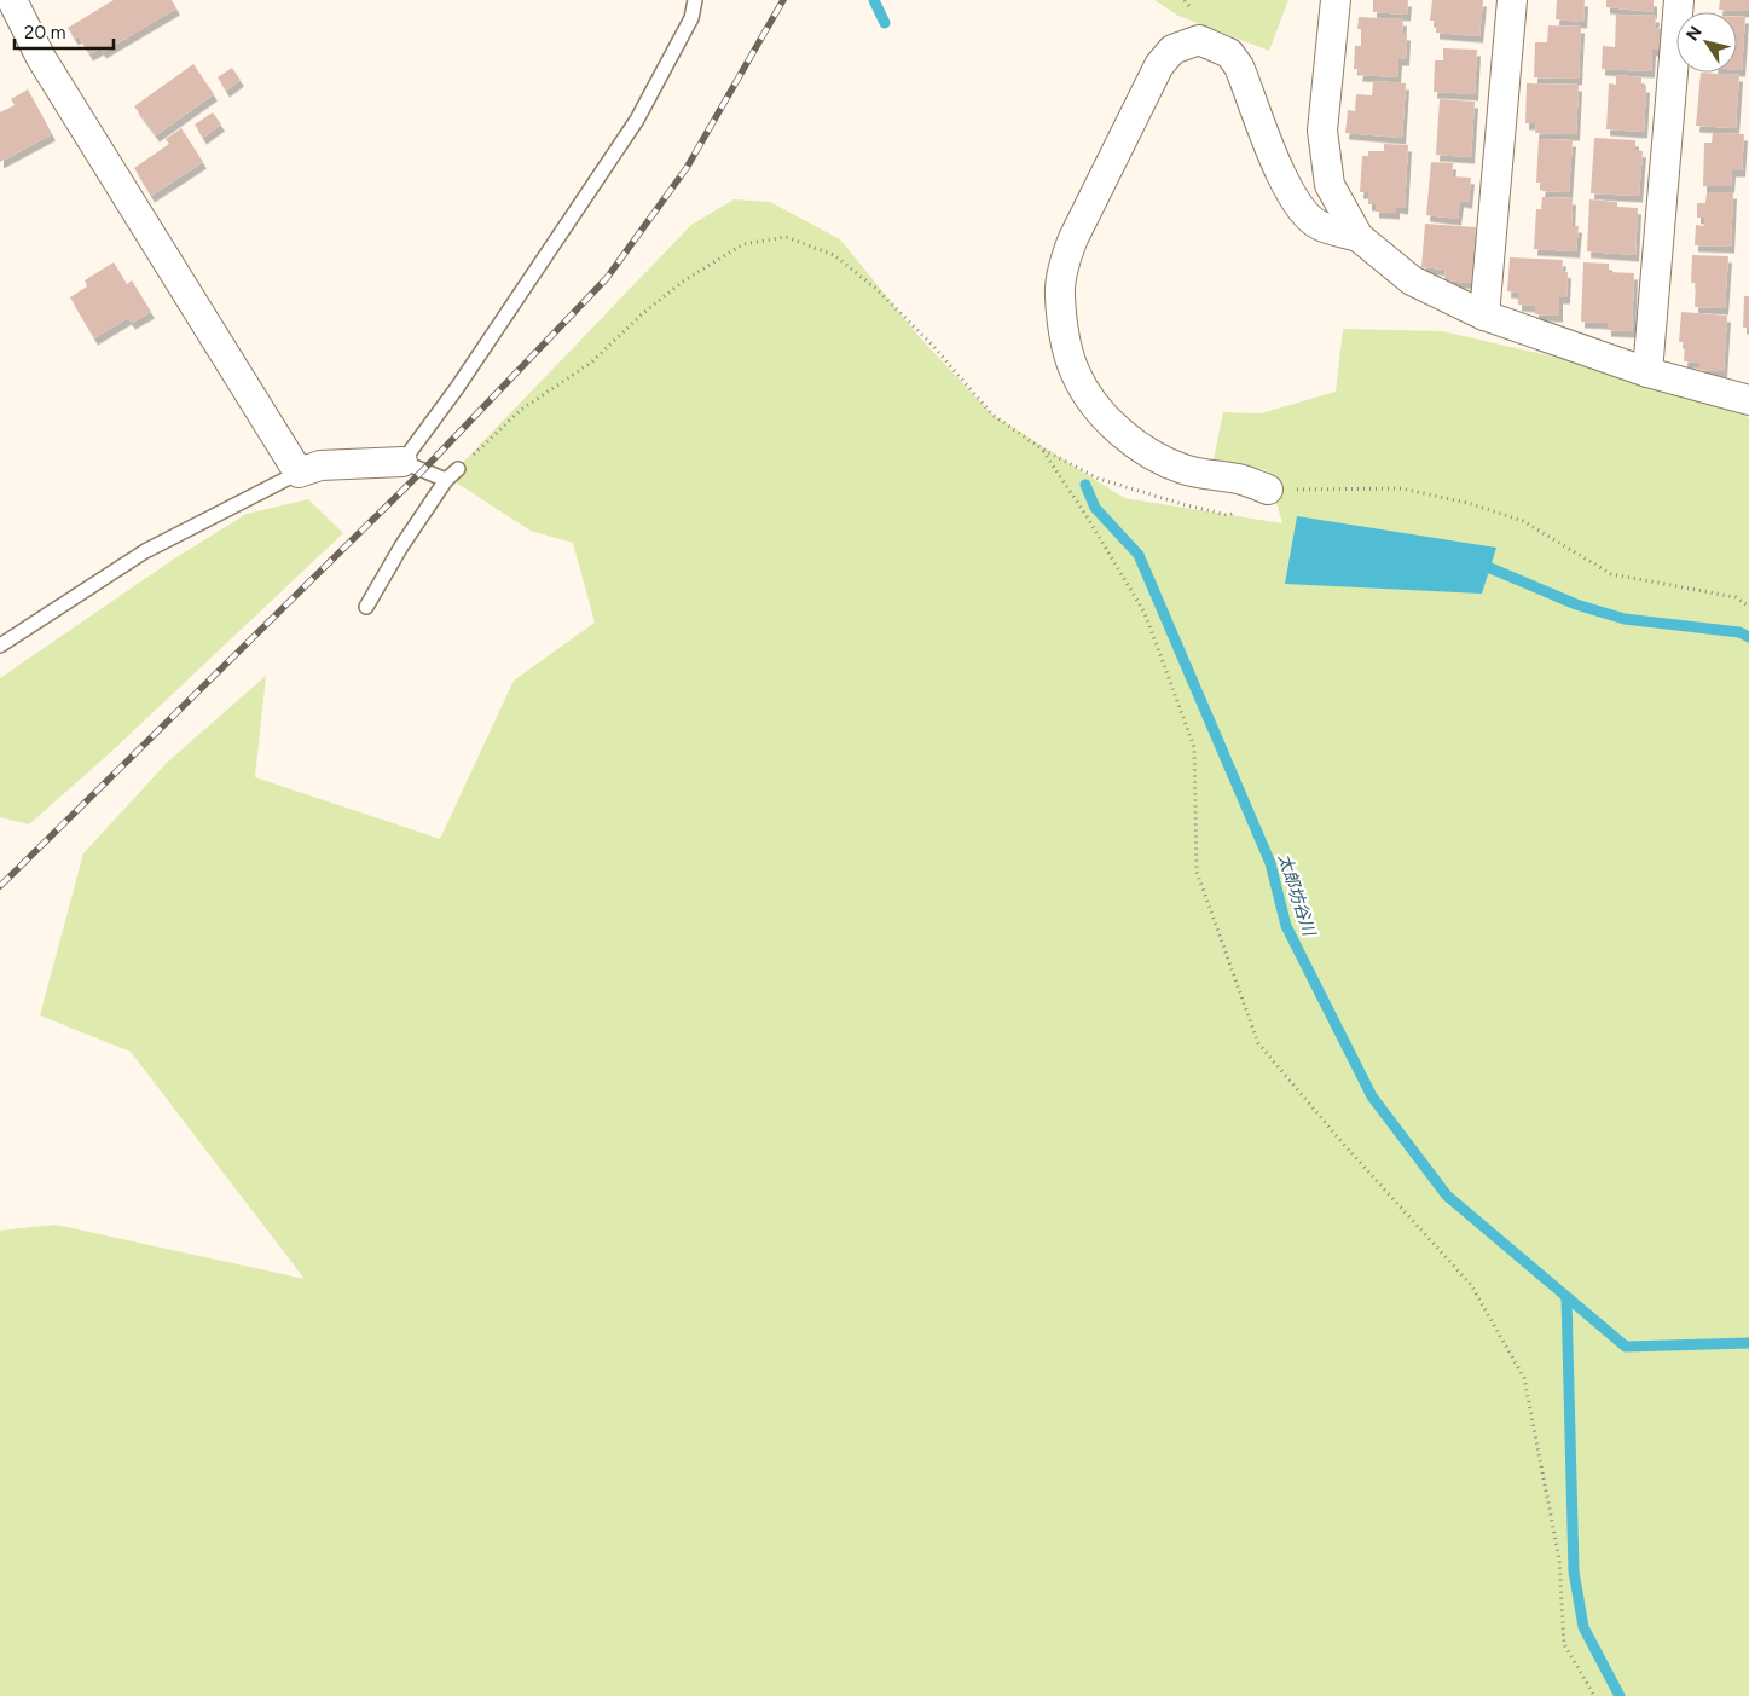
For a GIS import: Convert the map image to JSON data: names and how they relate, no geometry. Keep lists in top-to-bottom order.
{
  "water": ["太郎坊谷川"],
  "scale_bar": "20 m",
  "north": "top left"
}
